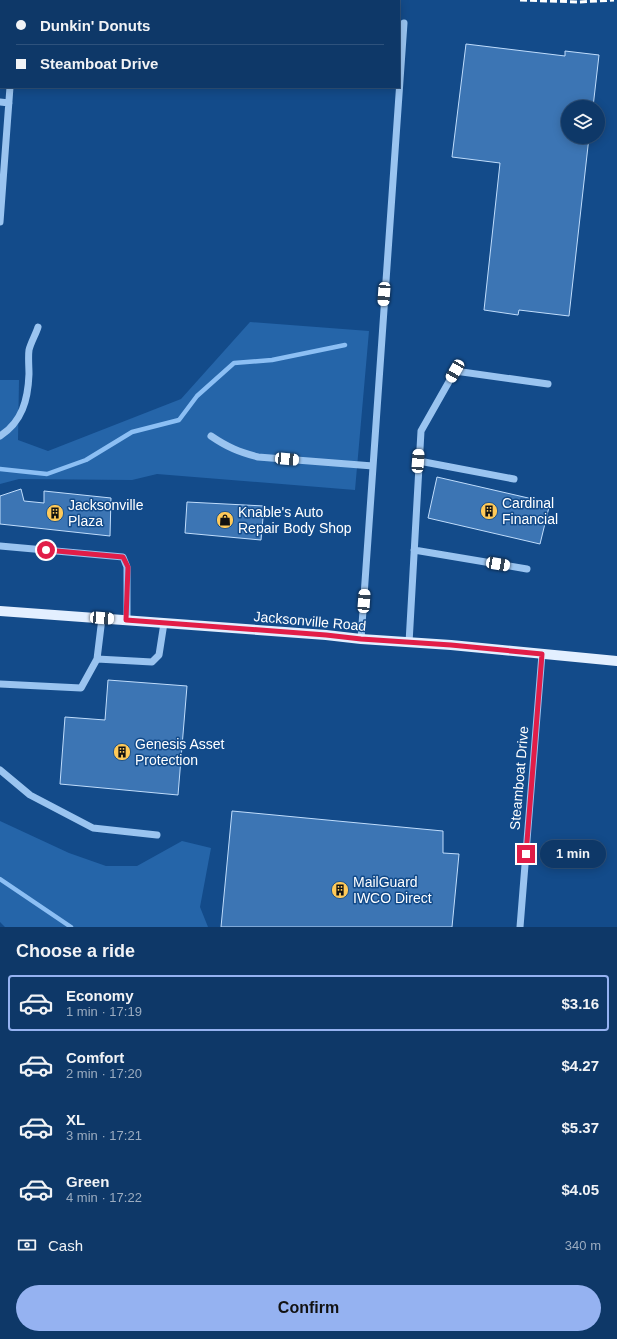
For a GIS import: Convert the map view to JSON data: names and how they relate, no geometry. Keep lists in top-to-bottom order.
{
  "streets": {
    "main road": ["Jacksonville Road"],
    "street": ["Steamboat Drive"]
  },
  "crossings": [
    ["Jacksonville Road", "Steamboat Drive"]
  ],
  "places": {
    "building": [
      "Cardinal Financial",
      "Jacksonville Plaza",
      "Genesis Asset Protection",
      "MailGuard IWCO Direct"
    ],
    "shop": ["Knable's Auto Repair Body Shop"]
  },
  "page": {
    "banner": ["Dunkin' Donuts", "Steamboat Drive"],
    "bubble": "1 min",
    "heading": "Choose a ride",
    "list": [
      {
        "name": "Economy",
        "note": "1 min · 17:19",
        "value": "$3.16"
      },
      {
        "name": "Comfort",
        "note": "2 min · 17:20",
        "value": "$4.27"
      },
      {
        "name": "XL",
        "note": "3 min · 17:21",
        "value": "$5.37"
      },
      {
        "name": "Green",
        "note": "4 min · 17:22",
        "value": "$4.05"
      }
    ],
    "pay": ["Cash", "340 m"],
    "buttons": "Confirm"
  }
}
